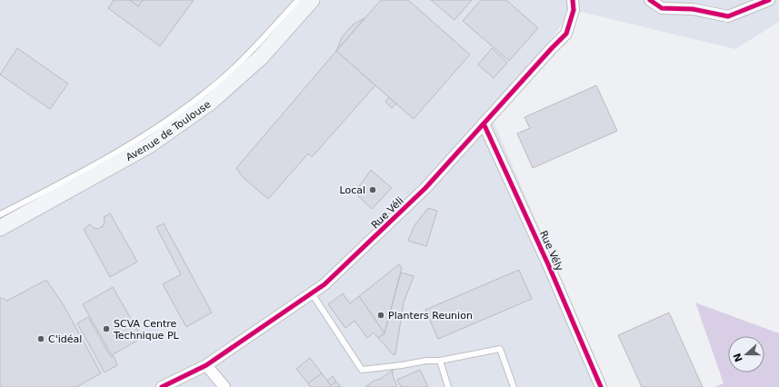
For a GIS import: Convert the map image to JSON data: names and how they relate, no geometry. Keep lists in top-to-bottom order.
{
  "streets": {
    "main road": ["Avenue de Toulouse"],
    "street": ["Rue Véli", "Rue Vély"]
  },
  "crossings": [
    ["Rue Véli", "Rue Vély"]
  ],
  "places": [
    "Local",
    "Planters Reunion",
    "SCVA Centre Technique PL",
    "C'idéal"
  ],
  "north": "left"
}
